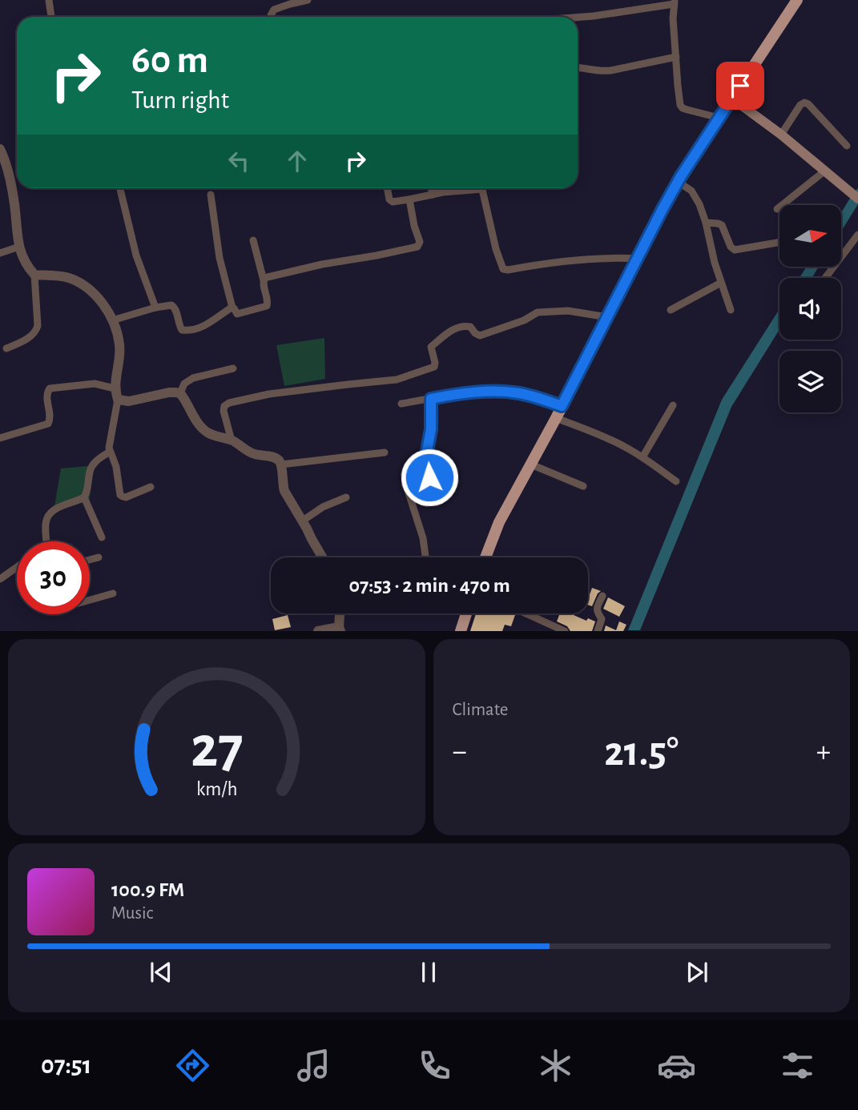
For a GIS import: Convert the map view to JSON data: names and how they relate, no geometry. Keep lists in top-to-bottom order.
{
  "north": "right",
  "page": {
    "turn": ["60 m", "Turn right"],
    "limit": "30",
    "trip": "07:53 · 2 min · 470 m",
    "tile": "Climate",
    "heat": ["−", "21.5°", "+"],
    "song": ["100.9 FM", "Music"],
    "tabs": "07:51",
    "gauge": ["27", "km/h"]
  }
}
